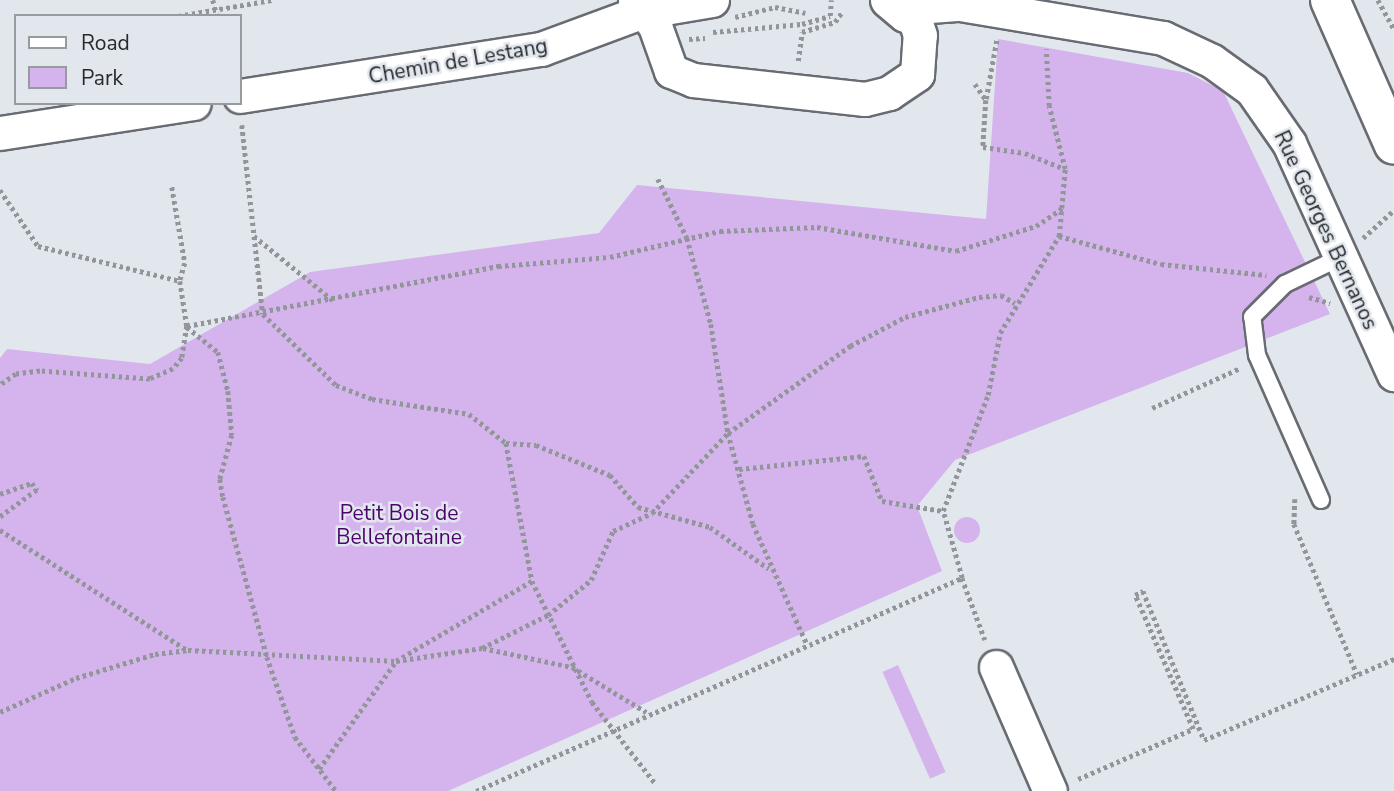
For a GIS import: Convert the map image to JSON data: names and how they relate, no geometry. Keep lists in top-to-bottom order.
{
  "streets": {
    "street": ["Chemin de Lestang", "Rue Georges Bernanos"]
  },
  "parks": ["Petit Bois de Bellefontaine"],
  "legend": ["Road", "Park"]
}
